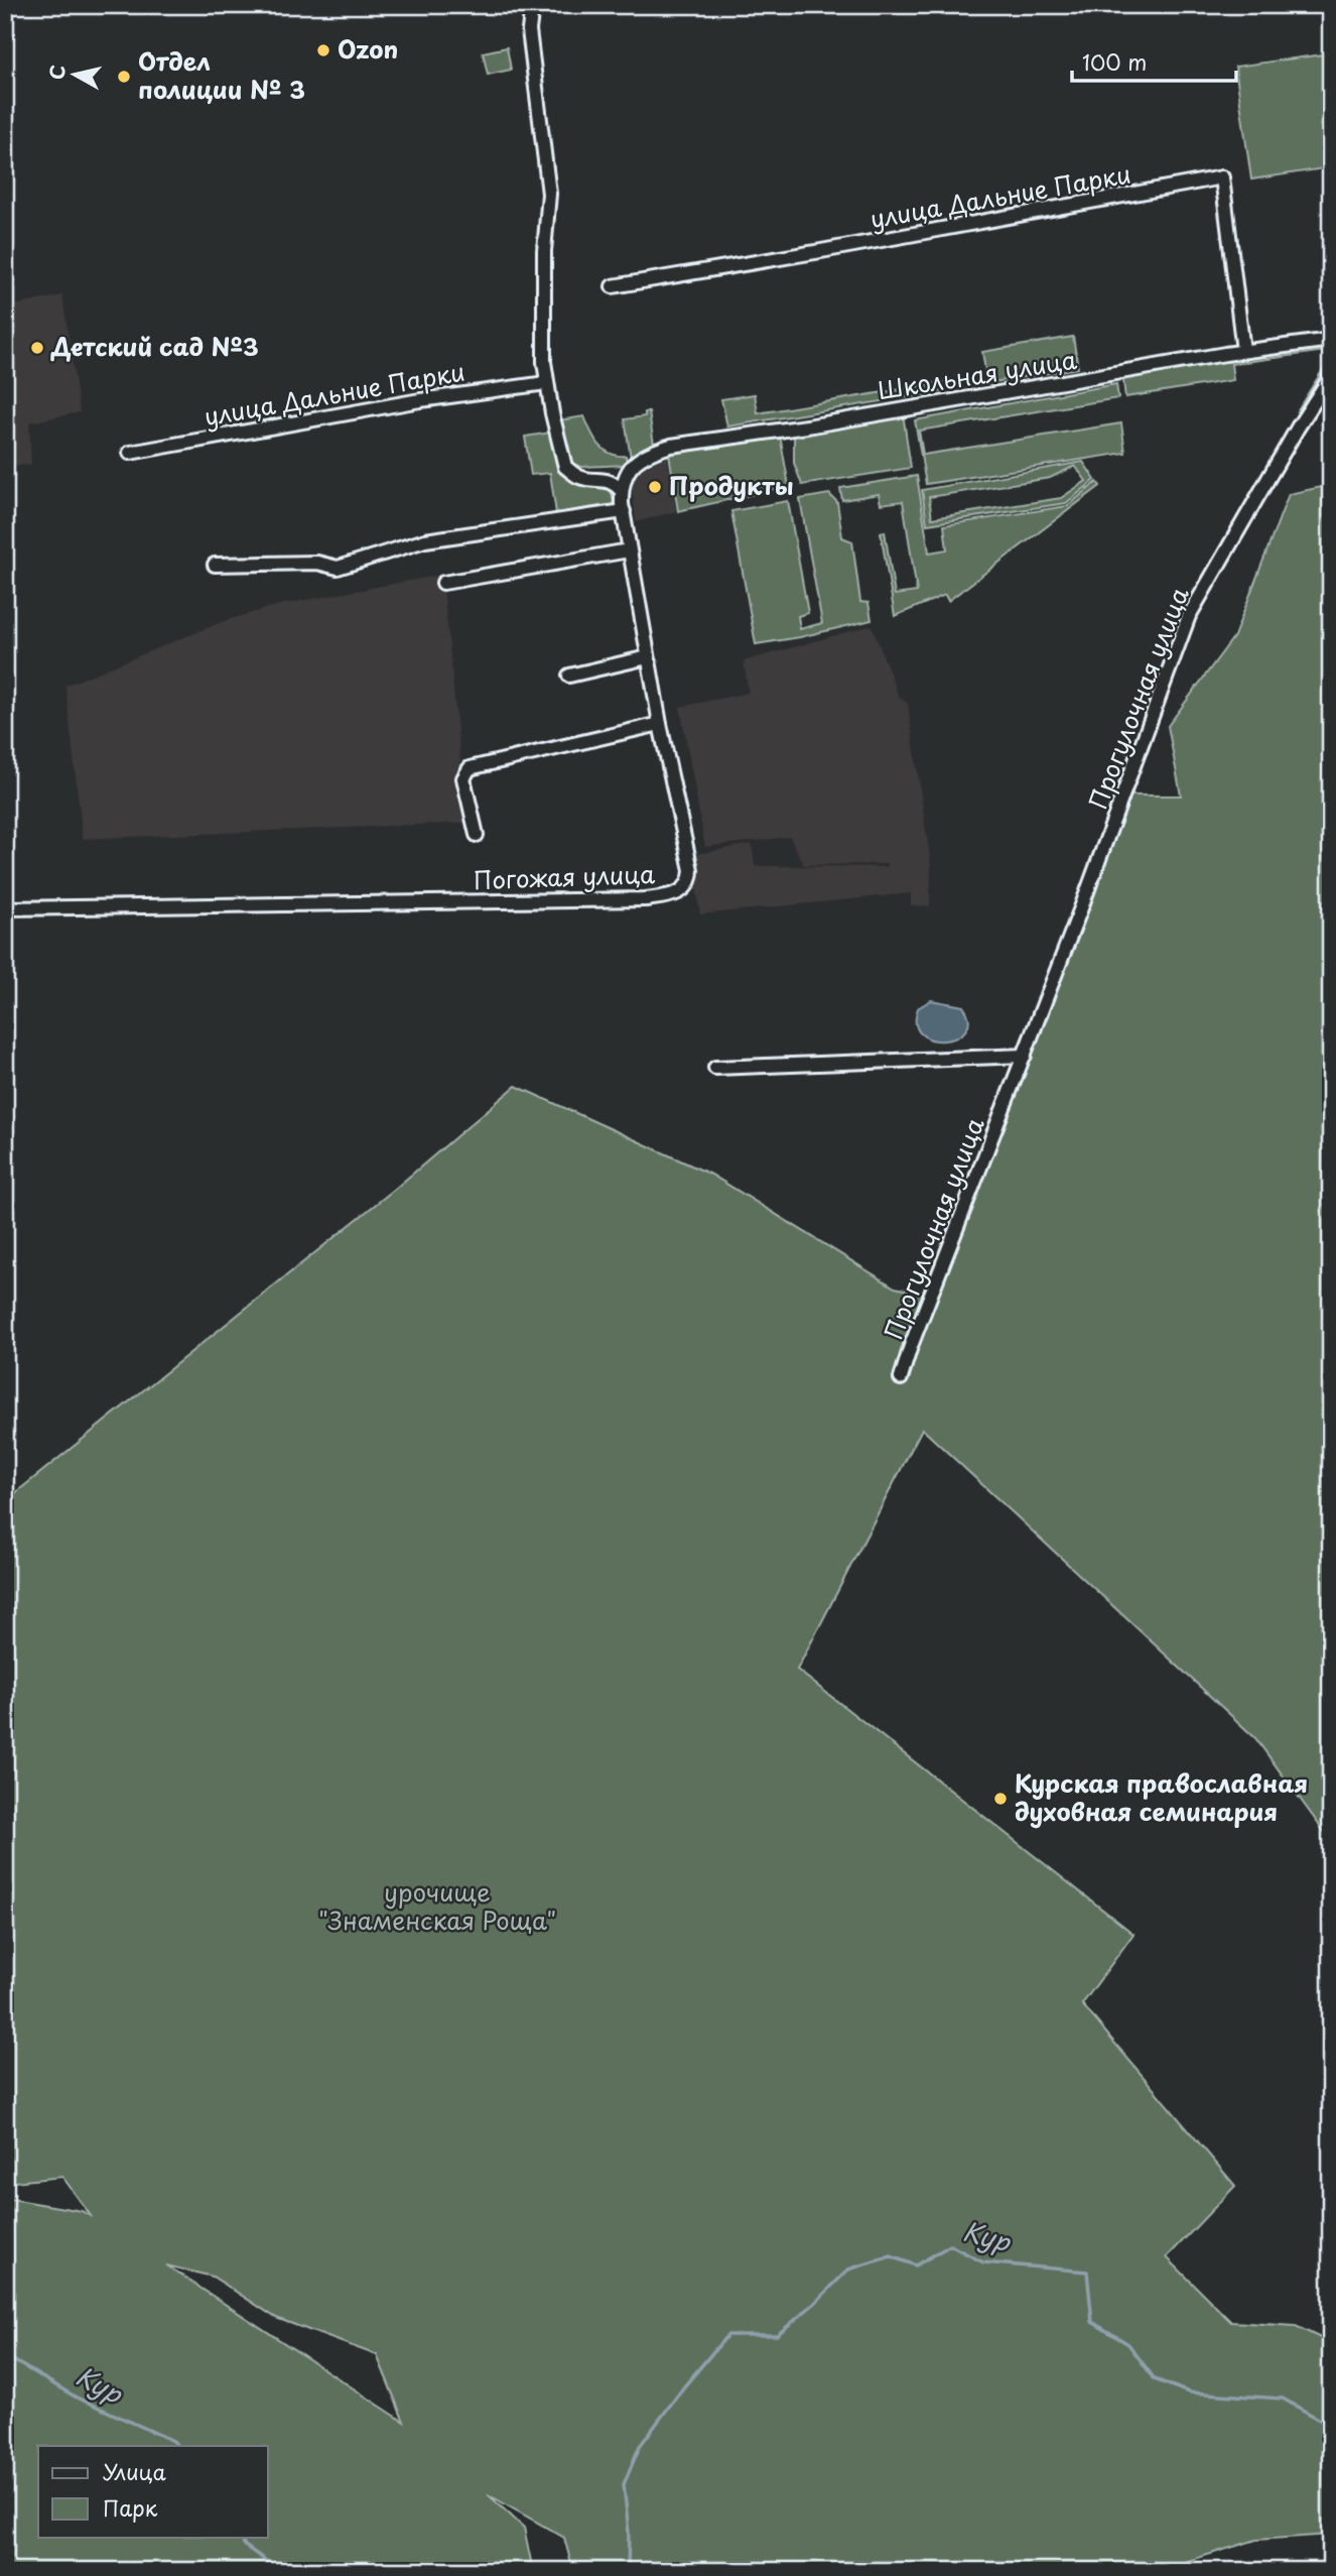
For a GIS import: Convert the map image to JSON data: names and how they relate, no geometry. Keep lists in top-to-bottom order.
{
  "streets": {
    "street": [
      "улица Дальние Парки",
      "Школьная улица",
      "Прогулочная улица",
      "Погожая улица"
    ]
  },
  "crossings": [
    ["улица Дальние Парки", "Школьная улица"],
    ["Школьная улица", "Погожая улица"]
  ],
  "water": ["Кур"],
  "parks": ["урочище \"Знаменская Роща\""],
  "places": [
    "Ozon",
    "Отдел полиции № 3",
    "Детский сад №3",
    "Продукты",
    "Курская православная духовная семинария"
  ],
  "legend": ["Улица", "Парк"],
  "scale_bar": "100 m",
  "north": "left"
}
